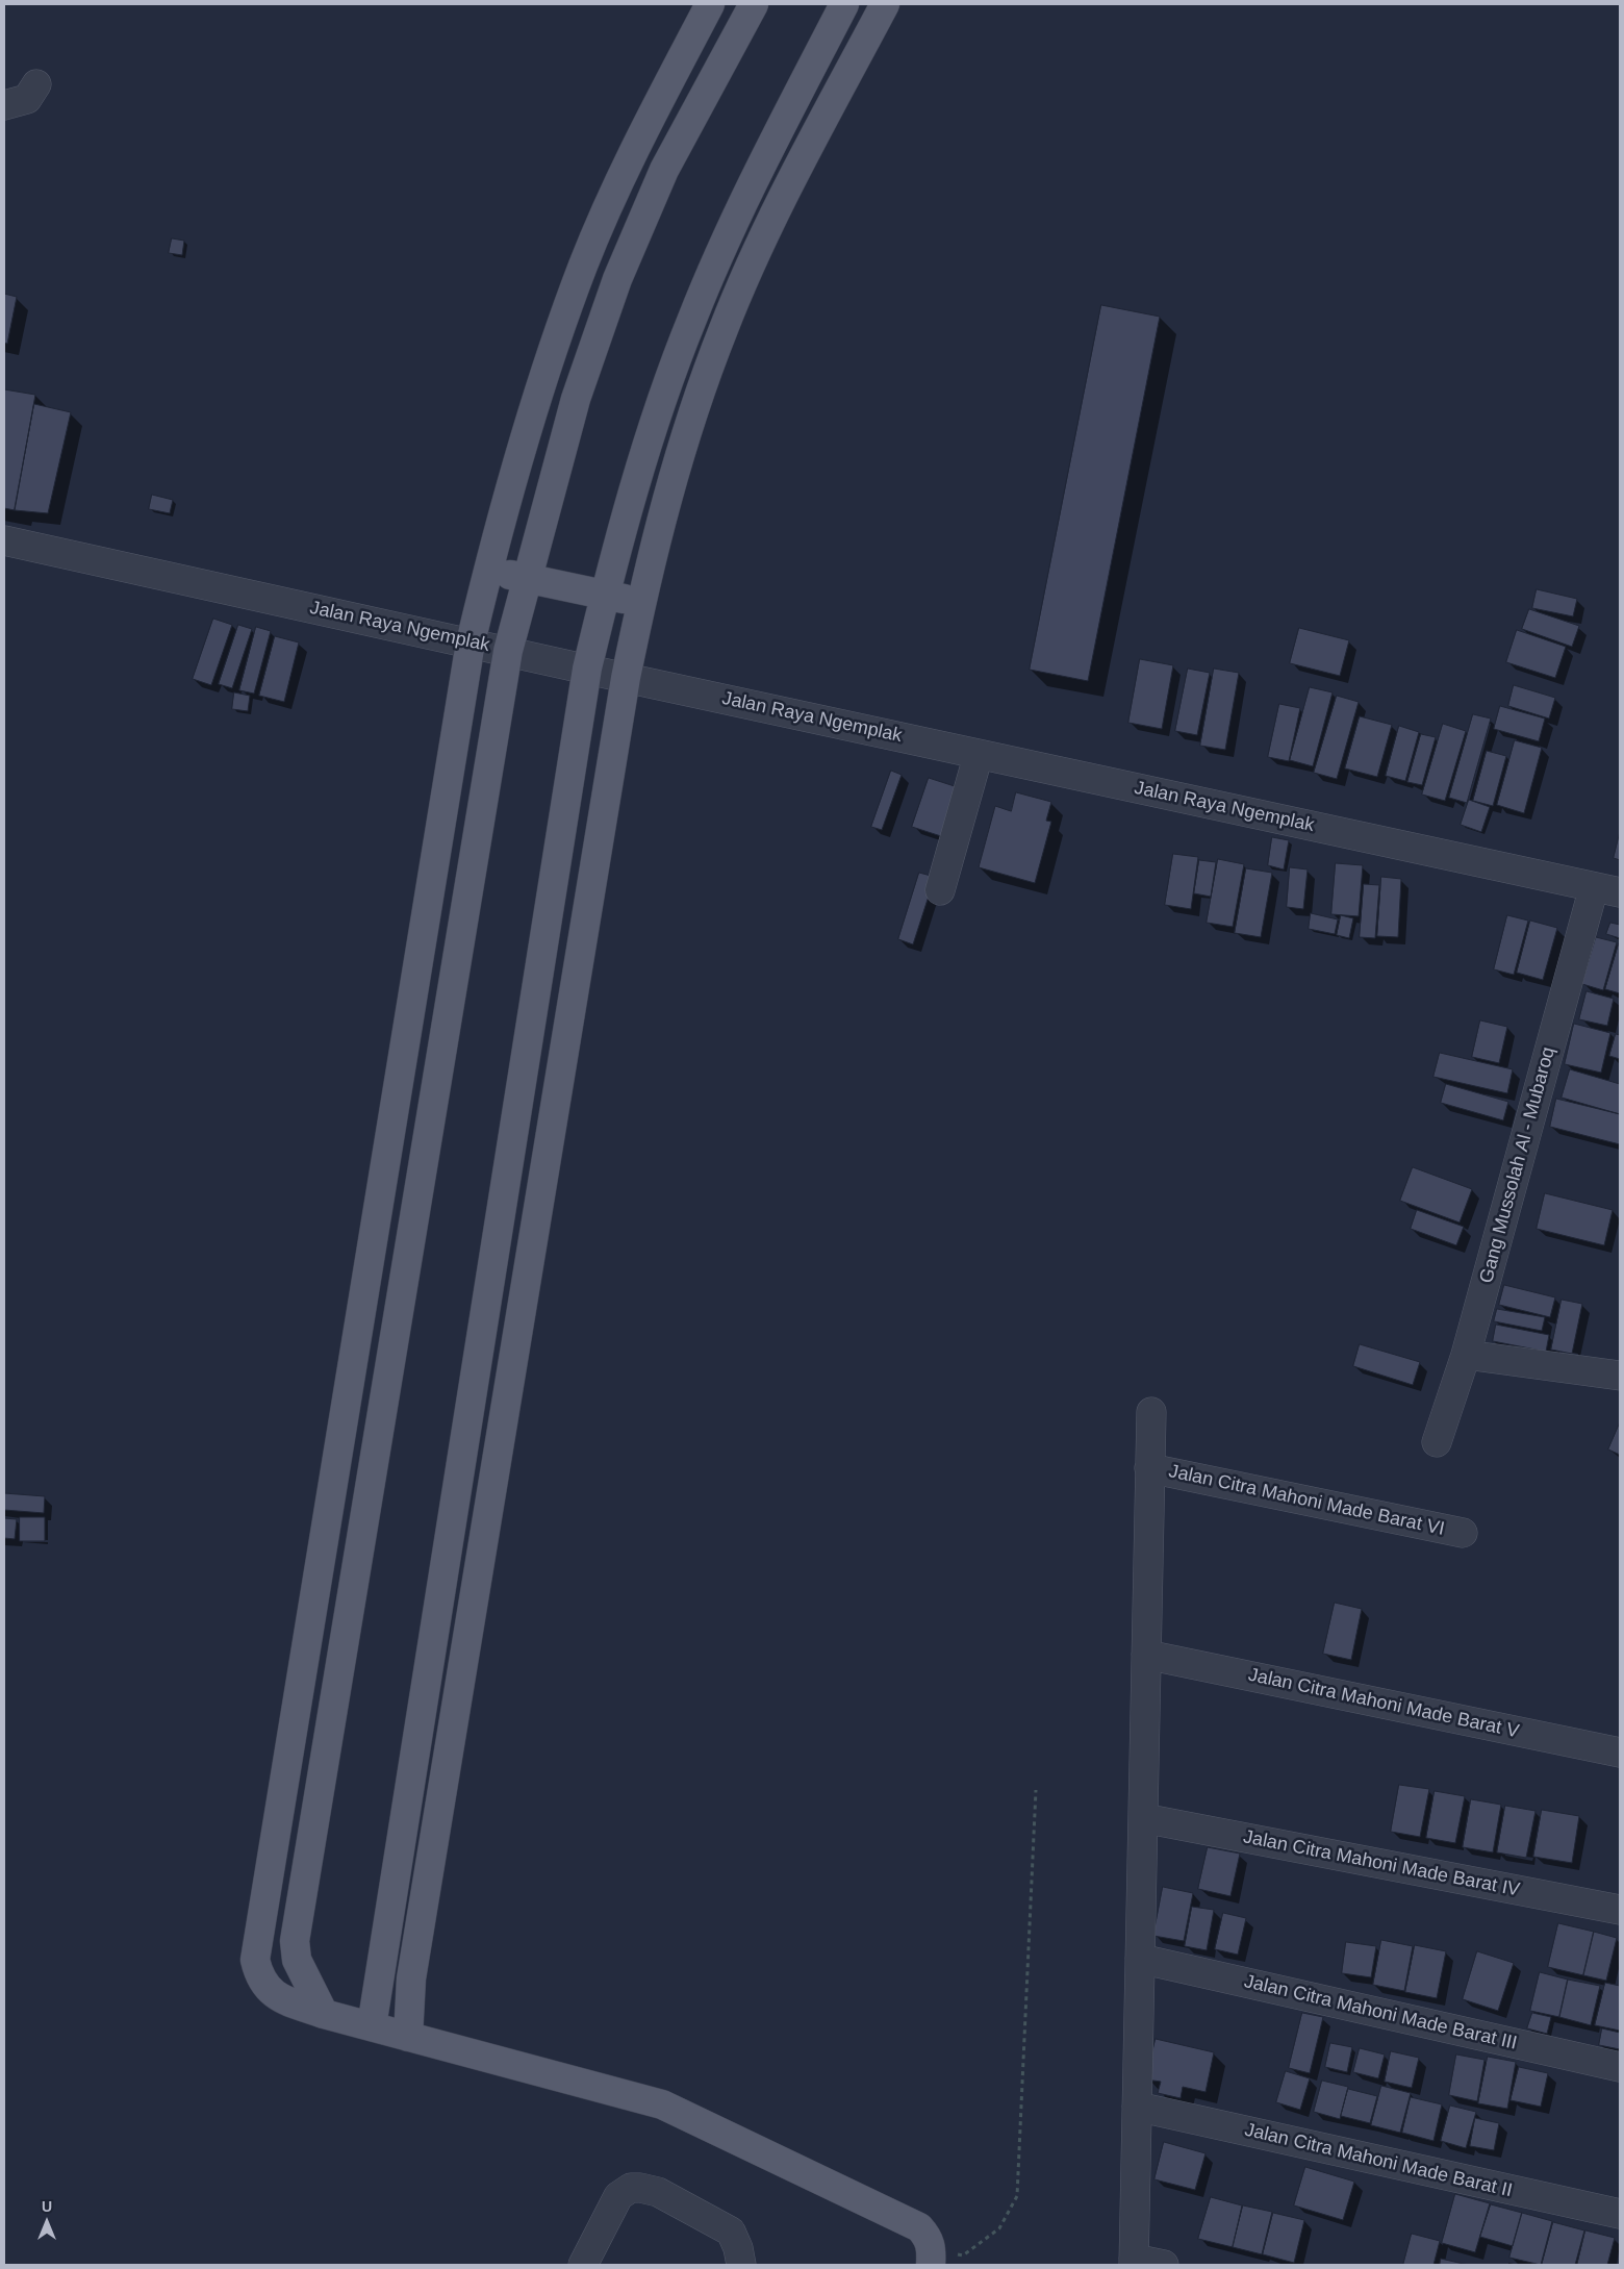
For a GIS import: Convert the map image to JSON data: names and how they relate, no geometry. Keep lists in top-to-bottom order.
{
  "streets": {
    "street": [
      "Jalan Raya Ngemplak",
      "Gang Mussolah Al - Mubaroq",
      "Jalan Citra Mahoni Made Barat VI",
      "Jalan Citra Mahoni Made Barat V",
      "Jalan Citra Mahoni Made Barat IV",
      "Jalan Citra Mahoni Made Barat III",
      "Jalan Citra Mahoni Made Barat II"
    ]
  },
  "crossings": [
    ["Jalan Raya Ngemplak", "Gang Mussolah Al - Mubaroq"]
  ],
  "north": "top"
}
